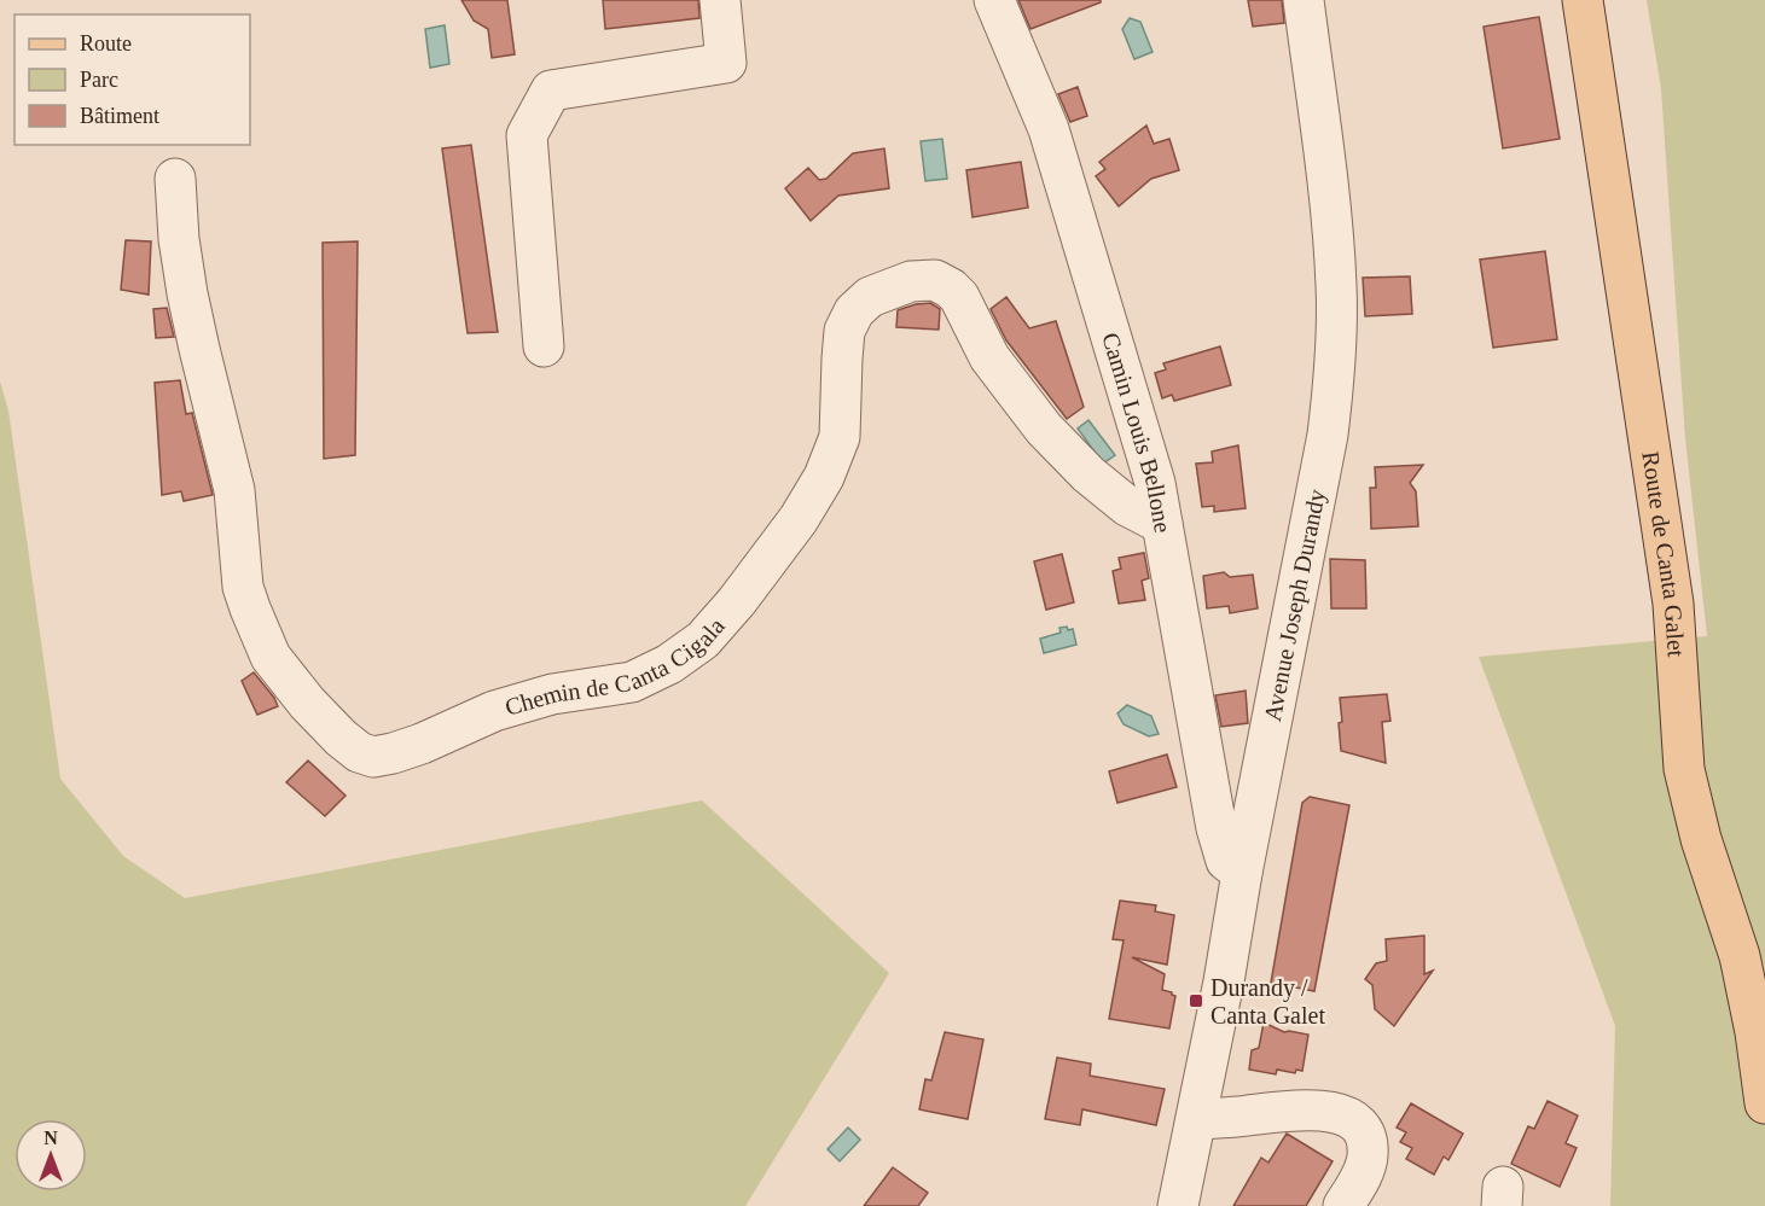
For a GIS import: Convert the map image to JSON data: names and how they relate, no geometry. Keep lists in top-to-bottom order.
{
  "streets": {
    "main road": ["Route de Canta Galet"],
    "street": ["Camin Louis Bellone", "Avenue Joseph Durandy", "Chemin de Canta Cigala"]
  },
  "crossings": [
    ["Camin Louis Bellone", "Avenue Joseph Durandy"],
    ["Camin Louis Bellone", "Chemin de Canta Cigala"]
  ],
  "places": {
    "transit": ["Durandy / Canta Galet"]
  },
  "legend": ["Route", "Parc", "Bâtiment"],
  "north": "top"
}
